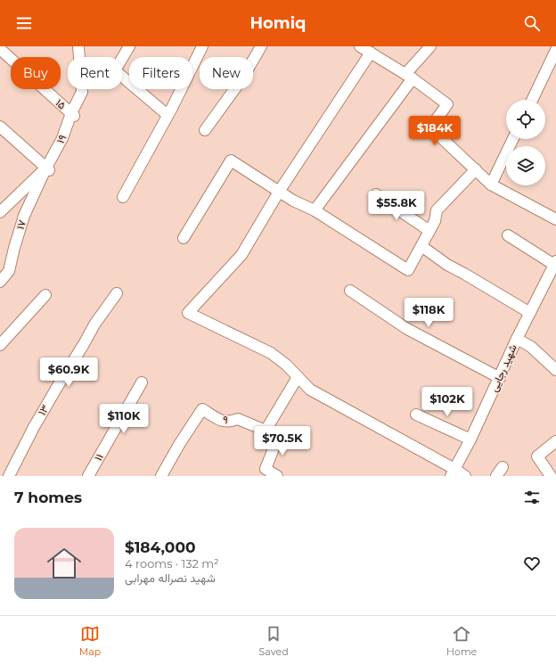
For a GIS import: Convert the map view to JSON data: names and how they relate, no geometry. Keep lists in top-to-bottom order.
{
  "streets": {
    "street": [
      "۱۵",
      "۱۹",
      "۱۷",
      "شهید رجایی",
      "۱۳",
      "۹",
      "۱۱"
    ]
  },
  "crossings": [
    ["۱۵", "۱۹"],
    ["۱۹", "۱۷"]
  ],
  "page": {
    "header": "Homiq",
    "chip": [
      "Buy",
      "Rent",
      "Filters",
      "New"
    ],
    "price": [
      "$184K",
      "$55.8K",
      "$118K",
      "$60.9K",
      "$102K",
      "$110K",
      "$70.5K"
    ],
    "heading": "7 homes",
    "list": [
      {
        "name": "$184,000",
        "note": "4 rooms · 132 m² · شهید نصراله مهرابی"
      }
    ],
    "tabs": ["Map", "Saved", "Home"]
  }
}
